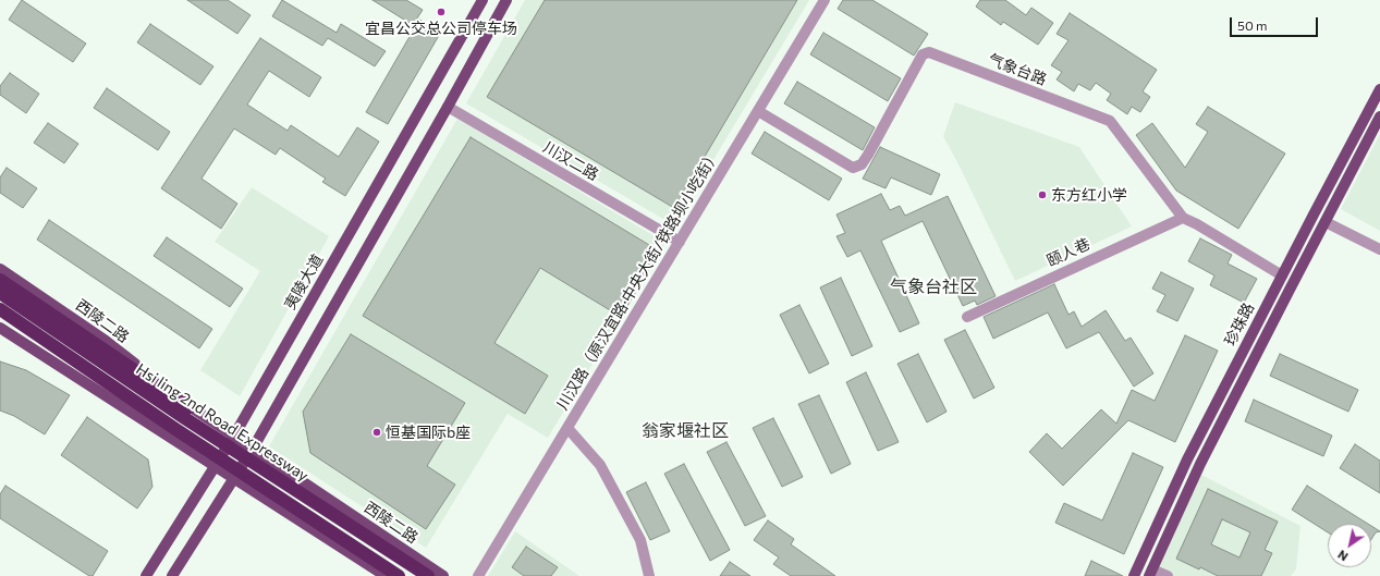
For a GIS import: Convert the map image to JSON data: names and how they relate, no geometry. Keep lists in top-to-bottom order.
{
  "streets": {
    "highway": ["Hsi ling 2nd Road Expressway"],
    "main road": ["夷陵大道", "西陵二路", "珍珠路"],
    "street": [
      "气象台路",
      "川汉二路",
      "颐人巷",
      "川汉路（原汉宜路·中央大街/铁路坝小吃街）"
    ]
  },
  "crossings": [
    ["气象台路", "颐人巷"],
    ["气象台路", "川汉路（原汉宜路·中央大街/铁路坝小吃街）"],
    ["气象台路", "珍珠路"],
    ["川汉二路", "川汉路（原汉宜路·中央大街/铁路坝小吃街）"],
    ["夷陵大道", "西陵二路"]
  ],
  "districts": ["气象台社区", "翁家堰社区"],
  "places": ["宜昌公交总公司停车场", "东方红小学", "恒基国际b座"],
  "scale_bar": "50 m",
  "north": "bottom left"
}
